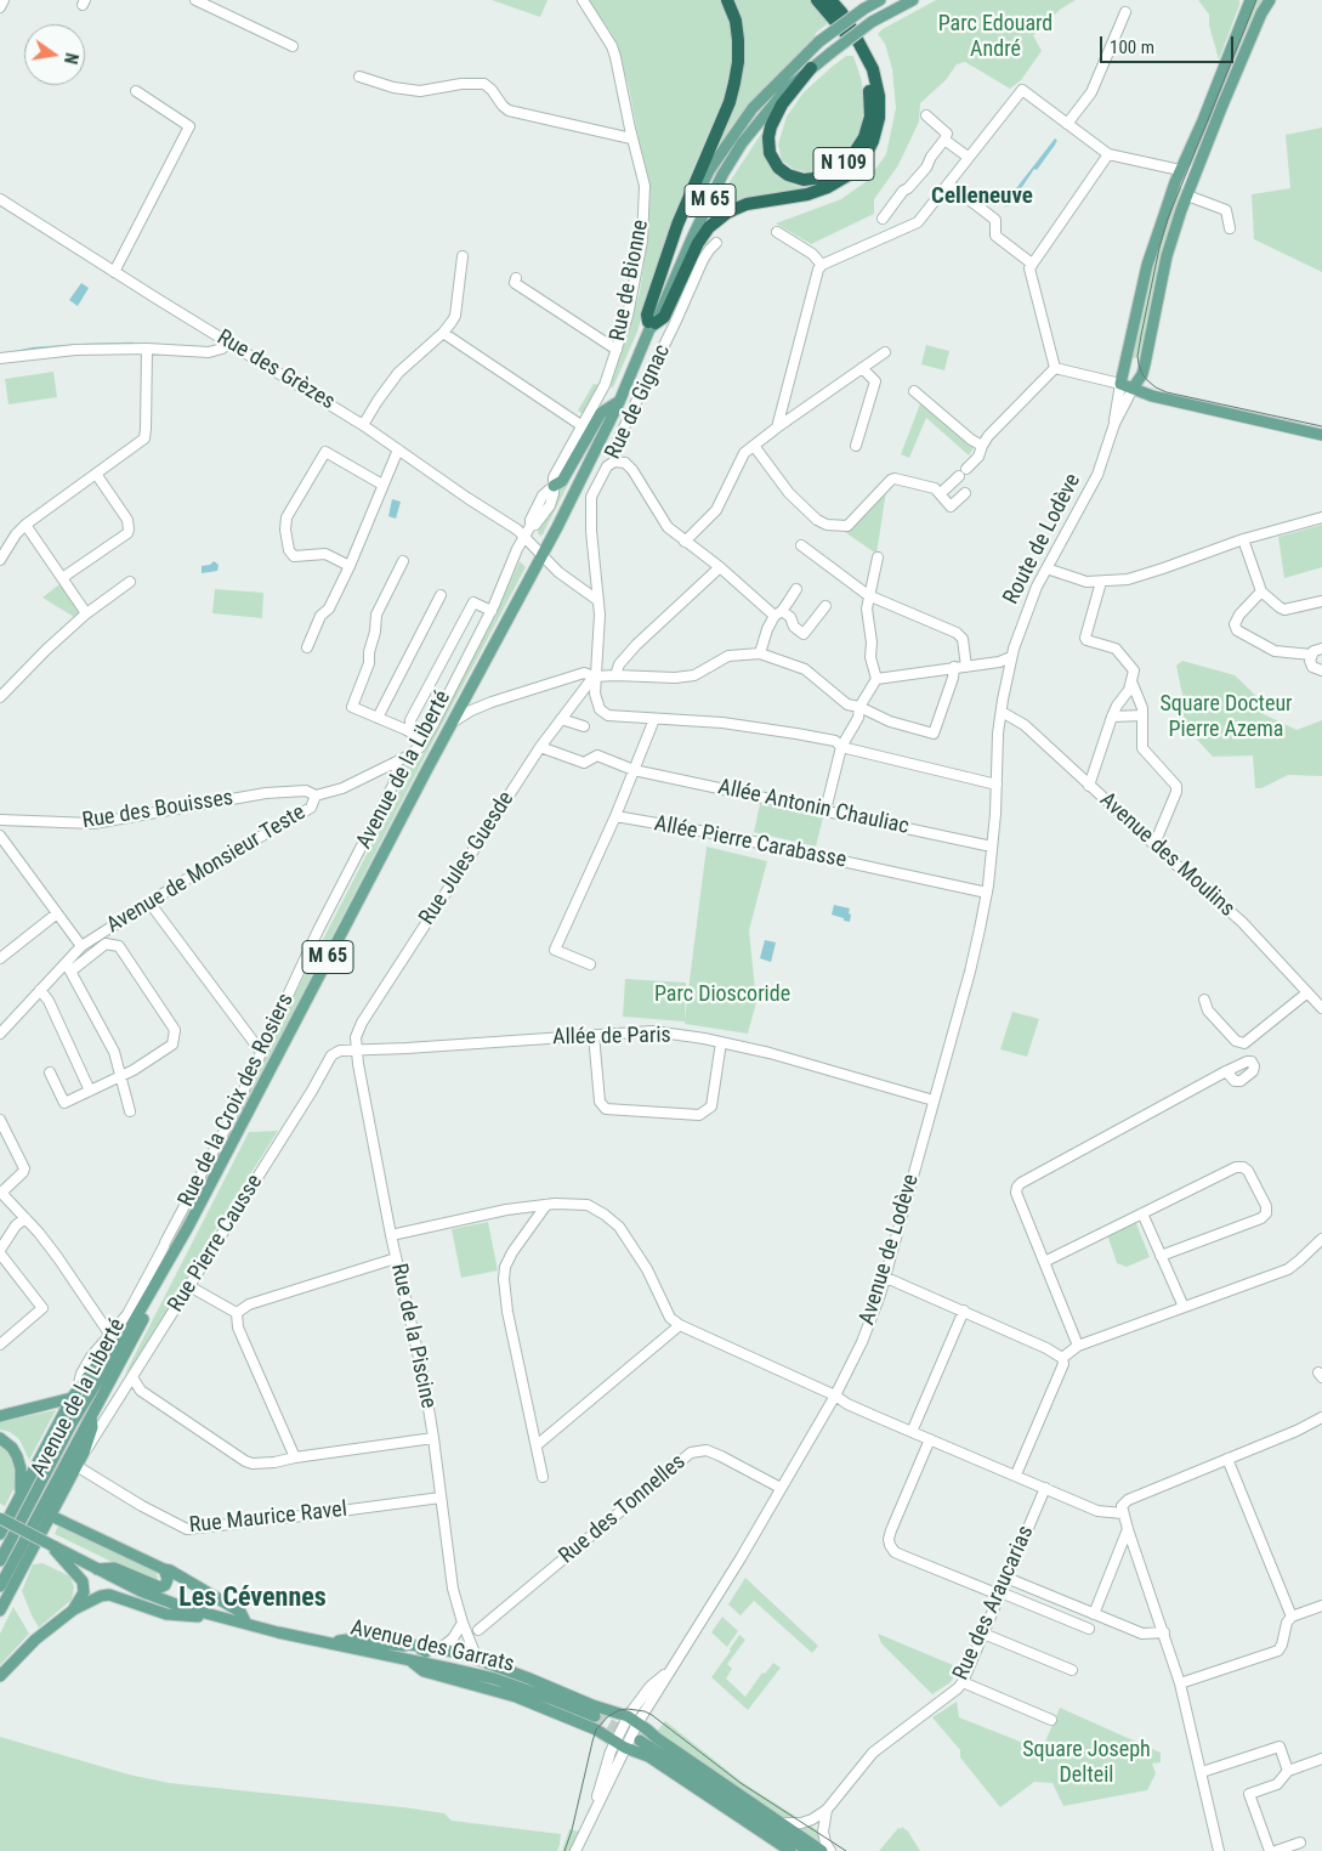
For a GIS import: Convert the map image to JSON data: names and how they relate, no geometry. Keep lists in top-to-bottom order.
{
  "streets": {
    "highway": ["N 109"],
    "main road": [
      "M 65",
      "Route de Lodève",
      "Avenue de la Liberté",
      "Avenue des Garrats"
    ],
    "street": [
      "Rue de Bionne",
      "Rue des Grèzes",
      "Rue de Gignac",
      "Allée Antonin Chauliac",
      "Rue des Bouisses",
      "Allée Pierre Carabasse",
      "Avenue des Moulins",
      "Rue Jules Guesde",
      "Avenue de Monsieur Teste",
      "Allée de Paris",
      "Rue de la Croix des Rosiers",
      "Rue Pierre Causse",
      "Avenue de Lodève",
      "Rue de la Piscine",
      "Rue des Tonnelles",
      "Rue Maurice Ravel",
      "Rue des Araucarias"
    ]
  },
  "crossings": [
    ["N 109", "Avenue de la Liberté"],
    ["M 65", "Rue de Bionne"],
    ["M 65", "Avenue de la Liberté"],
    ["Rue de Bionne", "Rue des Grèzes"],
    ["Rue de Bionne", "Avenue de Monsieur Teste"],
    ["Rue des Grèzes", "Rue de Gignac"],
    ["Rue des Grèzes", "Avenue de la Liberté"],
    ["Rue des Grèzes", "Avenue de Monsieur Teste"],
    ["Rue de Gignac", "Rue Jules Guesde"],
    ["Route de Lodève", "Allée Antonin Chauliac"],
    ["Route de Lodève", "Allée Pierre Carabasse"],
    ["Route de Lodève", "Avenue des Moulins"],
    ["Route de Lodève", "Avenue de Lodève"],
    ["Avenue de la Liberté", "Rue de la Croix des Rosiers"],
    ["Allée Antonin Chauliac", "Rue Jules Guesde"],
    ["Rue des Bouisses", "Avenue de Monsieur Teste"],
    ["Allée Pierre Carabasse", "Avenue de Lodève"],
    ["Rue Jules Guesde", "Allée de Paris"],
    ["Rue Jules Guesde", "Rue Pierre Causse"],
    ["Rue Jules Guesde", "Rue de la Piscine"],
    ["Avenue de Monsieur Teste", "Rue de la Croix des Rosiers"],
    ["Allée de Paris", "Rue Pierre Causse"],
    ["Allée de Paris", "Avenue de Lodève"],
    ["Allée de Paris", "Rue de la Piscine"],
    ["Rue Pierre Causse", "Rue de la Piscine"],
    ["Avenue de Lodève", "Rue des Tonnelles"],
    ["Rue de la Piscine", "Rue Maurice Ravel"]
  ],
  "districts": ["Celleneuve", "Les Cévennes"],
  "parks": [
    "Parc Edouard André",
    "Square Docteur Pierre Azema",
    "Parc Dioscoride",
    "Square Joseph Delteil"
  ],
  "scale_bar": "100 m",
  "north": "right"
}
